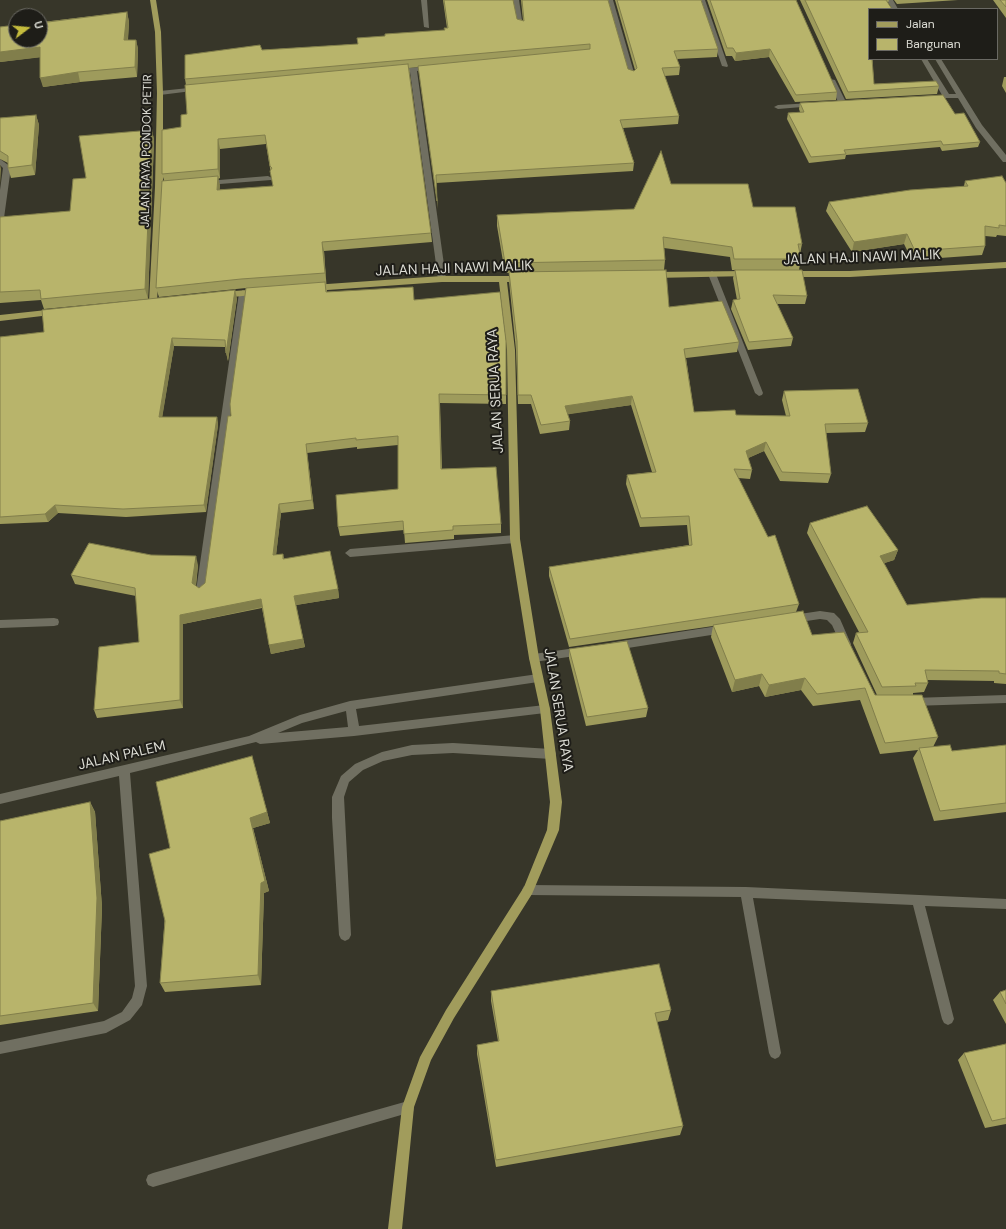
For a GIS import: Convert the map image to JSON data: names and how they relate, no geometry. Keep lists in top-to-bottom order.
{
  "streets": {
    "main road": ["JALAN RAYA PONDOK PETIR", "JALAN HAJI NAWI MALIK", "JALAN SERUA RAYA"],
    "street": ["JALAN PALEM"]
  },
  "crossings": [
    ["JALAN HAJI NAWI MALIK", "JALAN SERUA RAYA"]
  ],
  "legend": ["Jalan", "Bangunan"],
  "north": "right"
}
